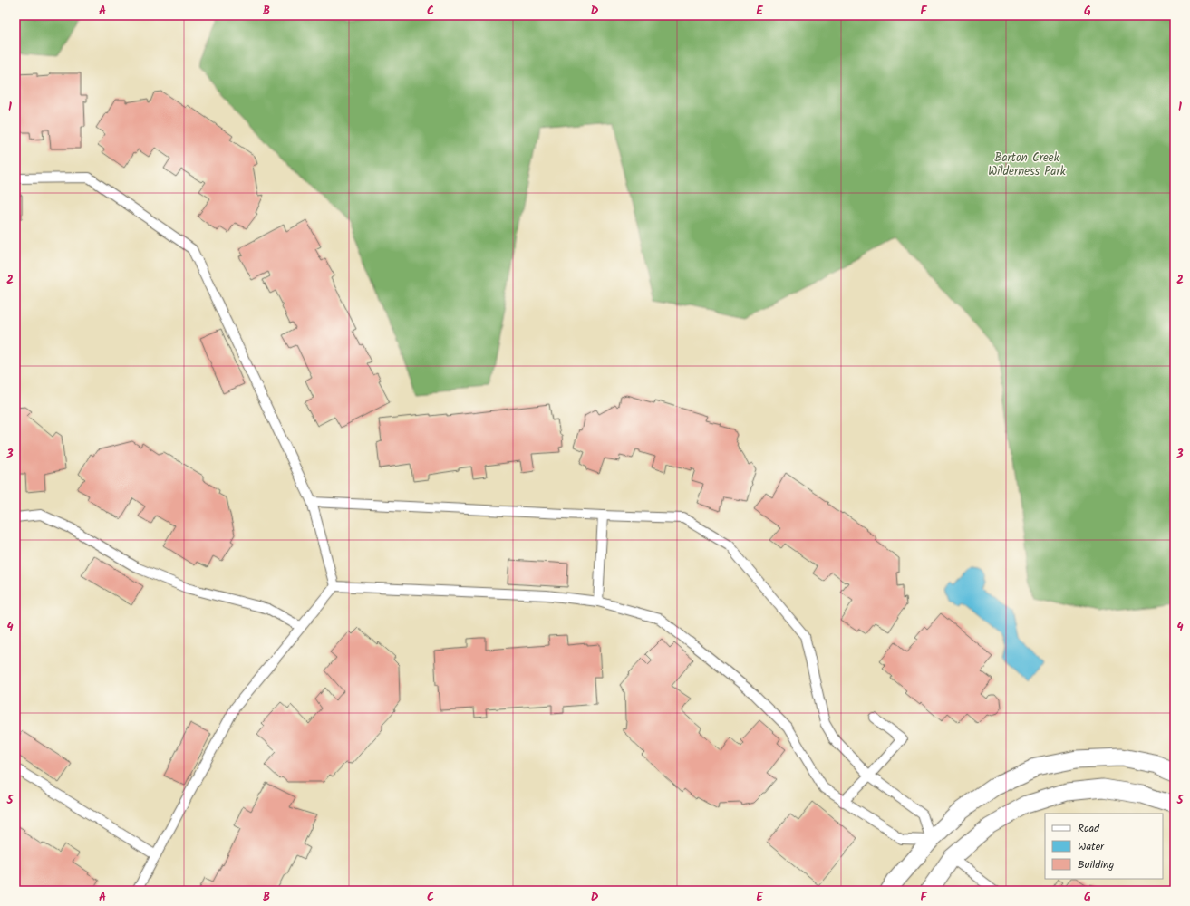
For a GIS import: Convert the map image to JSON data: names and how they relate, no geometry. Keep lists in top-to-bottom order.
{
  "parks": ["Barton Creek Wilderness Park"],
  "legend": ["Road", "Water", "Building"],
  "grid": {
    "columns": [
      "A",
      "B",
      "C",
      "D",
      "E",
      "F",
      "G"
    ],
    "rows": [
      "1",
      "2",
      "3",
      "4",
      "5"
    ]
  }
}
